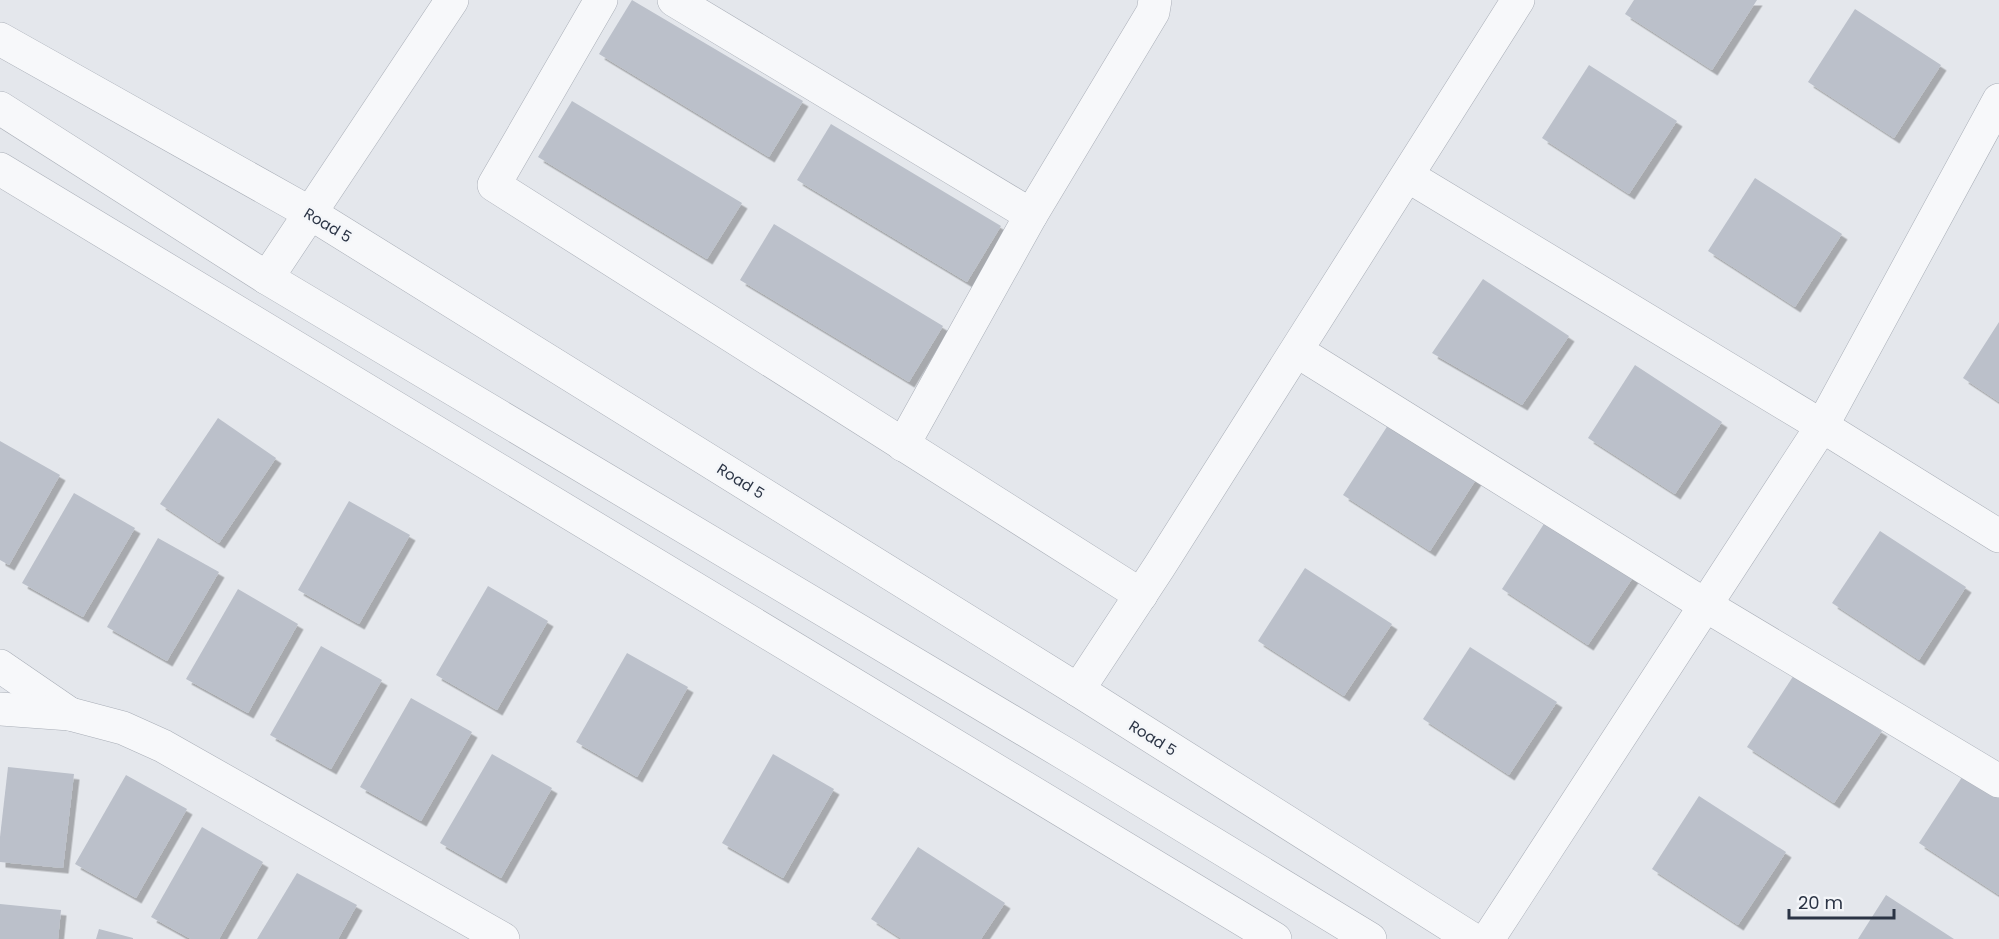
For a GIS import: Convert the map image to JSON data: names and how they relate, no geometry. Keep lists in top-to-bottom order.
{
  "streets": {
    "street": ["Road 5"]
  },
  "scale_bar": "20 m"
}
